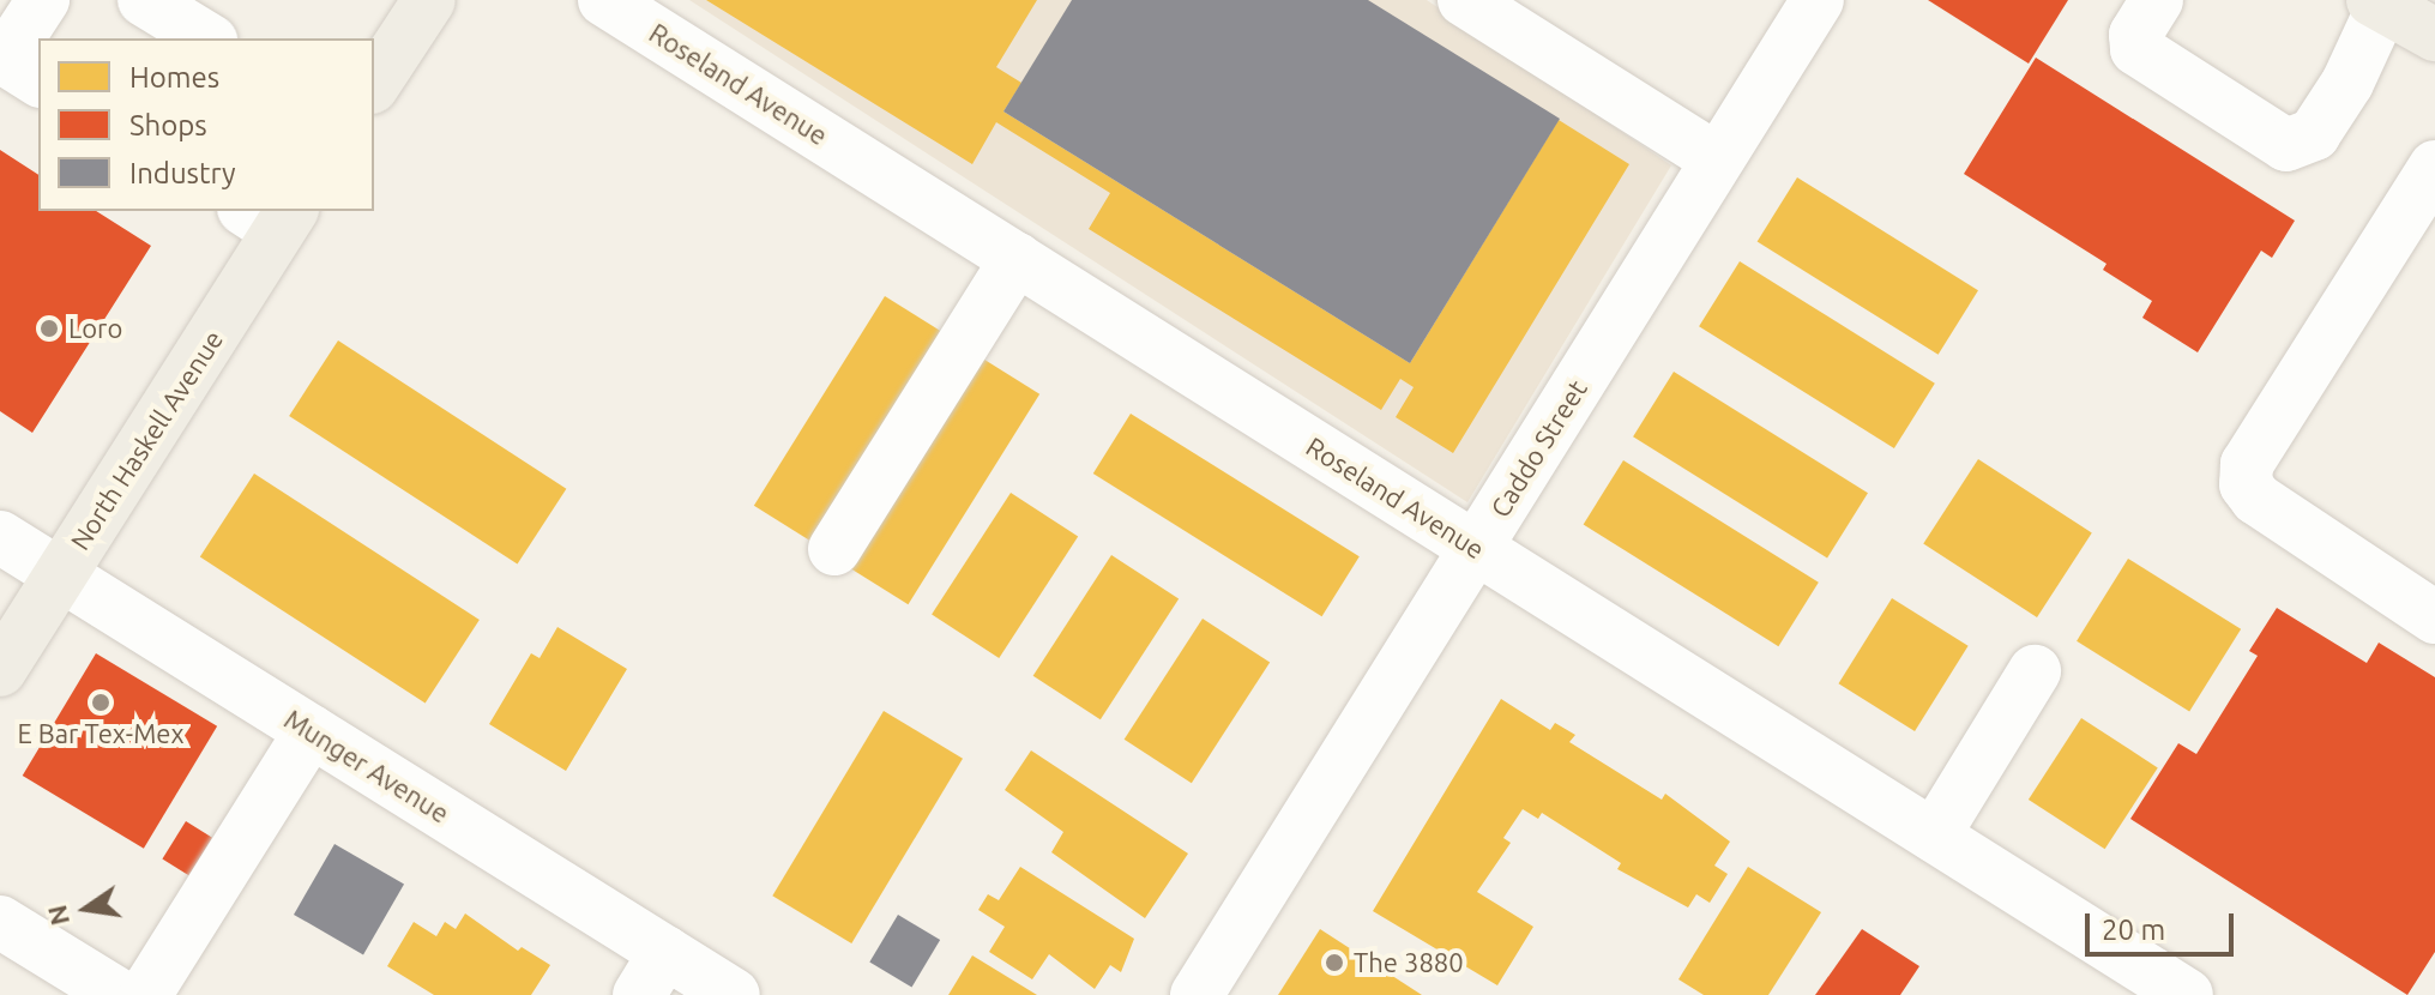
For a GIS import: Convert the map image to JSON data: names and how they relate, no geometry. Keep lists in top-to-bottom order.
{
  "streets": {
    "main road": ["North Haskell Avenue"],
    "street": ["Roseland Avenue", "Caddo Street", "Munger Avenue"]
  },
  "crossings": [
    ["Roseland Avenue", "Caddo Street"],
    ["North Haskell Avenue", "Munger Avenue"]
  ],
  "places": ["Loro", "E Bar Tex-Mex", "The 3880"],
  "legend": ["Homes", "Shops", "Industry"],
  "scale_bar": "20 m",
  "north": "left"
}
